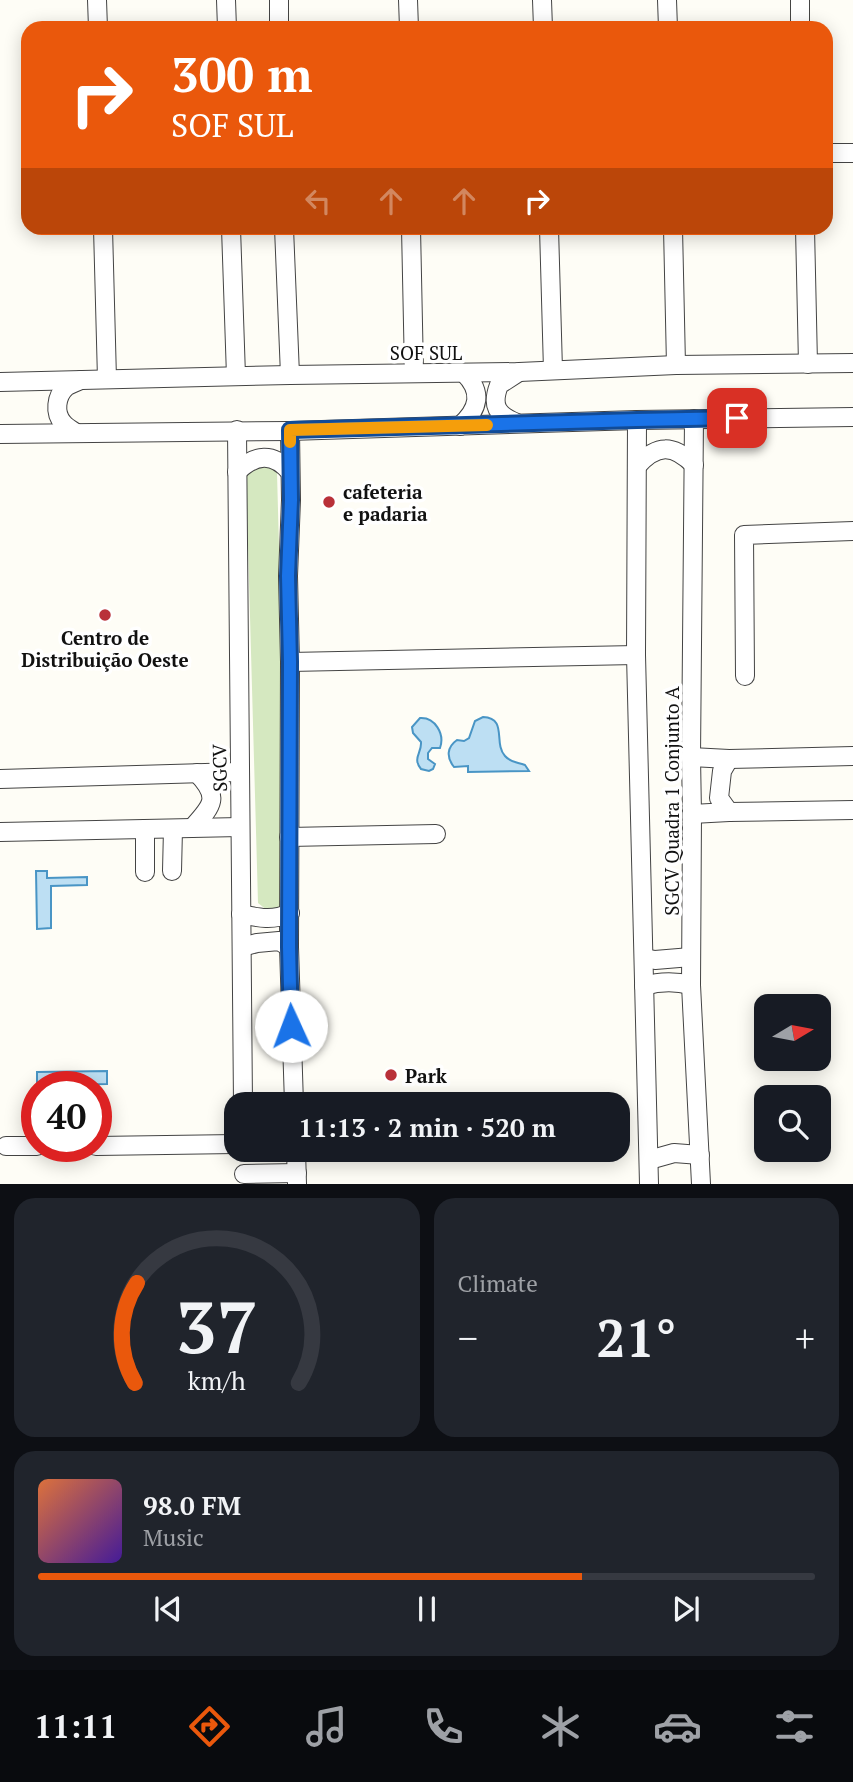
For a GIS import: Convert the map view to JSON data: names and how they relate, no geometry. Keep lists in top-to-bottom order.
{
  "streets": {
    "street": ["SOF SUL", "SGCV", "SGCV Quadra 1 Conjunto A"]
  },
  "places": ["cafeteria e padaria", "Centro de Distribuição Oeste", "Park"],
  "north": "right",
  "page": {
    "turn": ["300 m", "SOF SUL"],
    "limit": "40",
    "trip": "11:13 · 2 min · 520 m",
    "tile": "Climate",
    "heat": ["−", "21°", "+"],
    "song": ["98.0 FM", "Music"],
    "tabs": "11:11",
    "gauge": ["37", "km/h"]
  }
}
